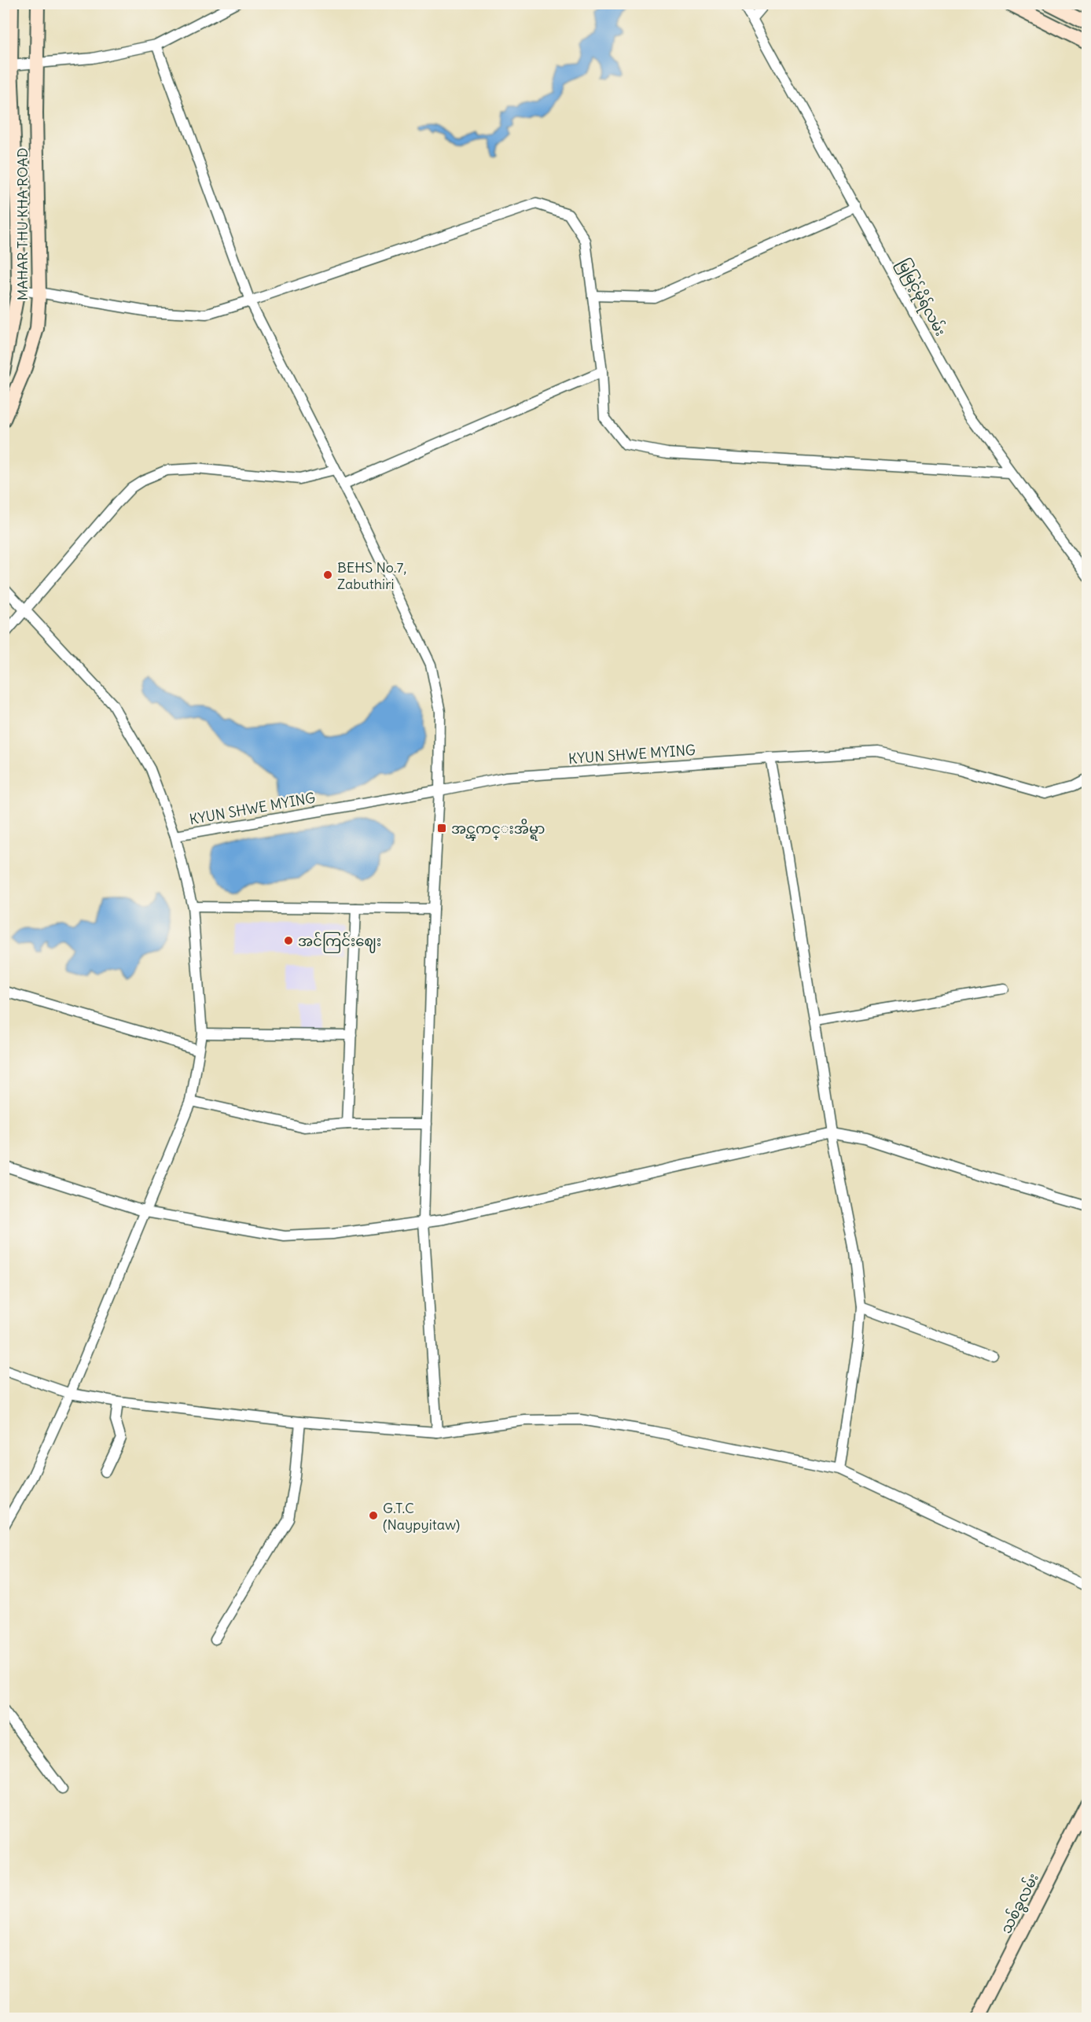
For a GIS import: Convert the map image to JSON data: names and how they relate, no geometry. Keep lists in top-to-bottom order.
{
  "streets": {
    "main road": ["MAHAR THU KHA ROAD", "သစ်ခွလမ်း"],
    "street": ["မြမြင့်မိုရ်လမ်း", "KYUN SHWE MYING"]
  },
  "places": {
    "other": ["BEHS No.7, Zabuthiri", "အင်ကြင်းဈေး", "G.T.C (Naypyitaw)"],
    "transit": ["အင္ၾကင္းအိမ္ရာ"]
  }
}
